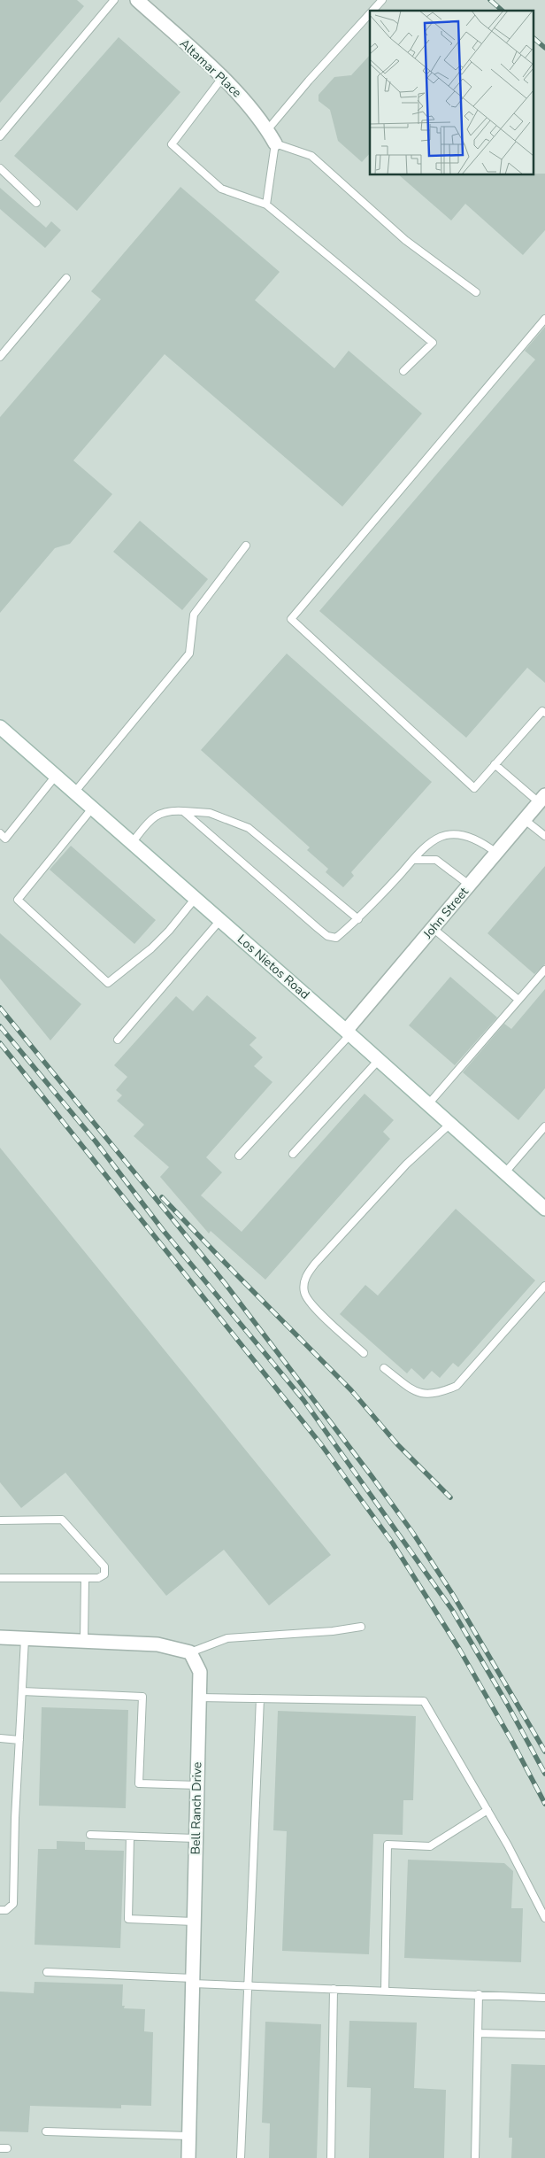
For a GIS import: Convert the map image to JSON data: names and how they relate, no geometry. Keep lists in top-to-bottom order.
{
  "streets": {
    "street": [
      "Altamar Place",
      "John Street",
      "Los Nietos Road",
      "Bell Ranch Drive"
    ]
  },
  "crossings": [
    ["John Street", "Los Nietos Road"]
  ]
}
